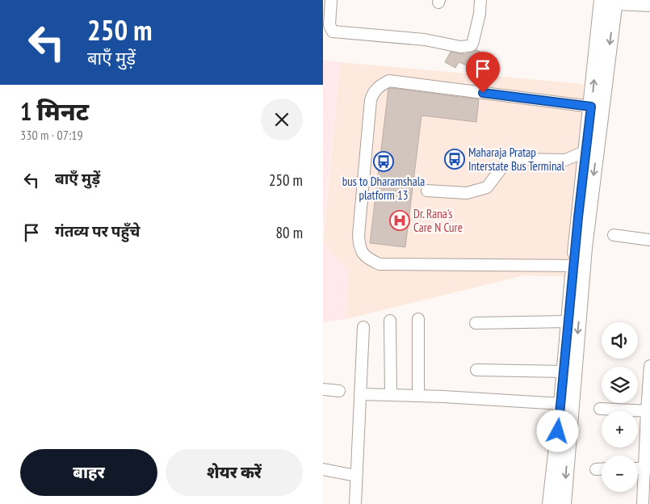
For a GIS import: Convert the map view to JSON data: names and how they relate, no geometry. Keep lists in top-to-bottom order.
{
  "places": {
    "bus stop": ["Maharaja Pratap Interstate Bus Terminal", "bus to Dharamshala platform 13"],
    "hospital": ["Dr. Rana's Care N Cure"]
  },
  "page": {
    "turn": ["250 m", "बाएँ मुड़ें"],
    "heading": ["1 मिनट", "330 m · 07:19"],
    "list": [
      {
        "name": "बाएँ मुड़ें",
        "value": "250 m"
      },
      {
        "name": "गंतव्य पर पहुँचे",
        "value": "80 m"
      }
    ],
    "map_buttons": ["+", "−"],
    "buttons": ["बाहर", "शेयर करें"]
  }
}
